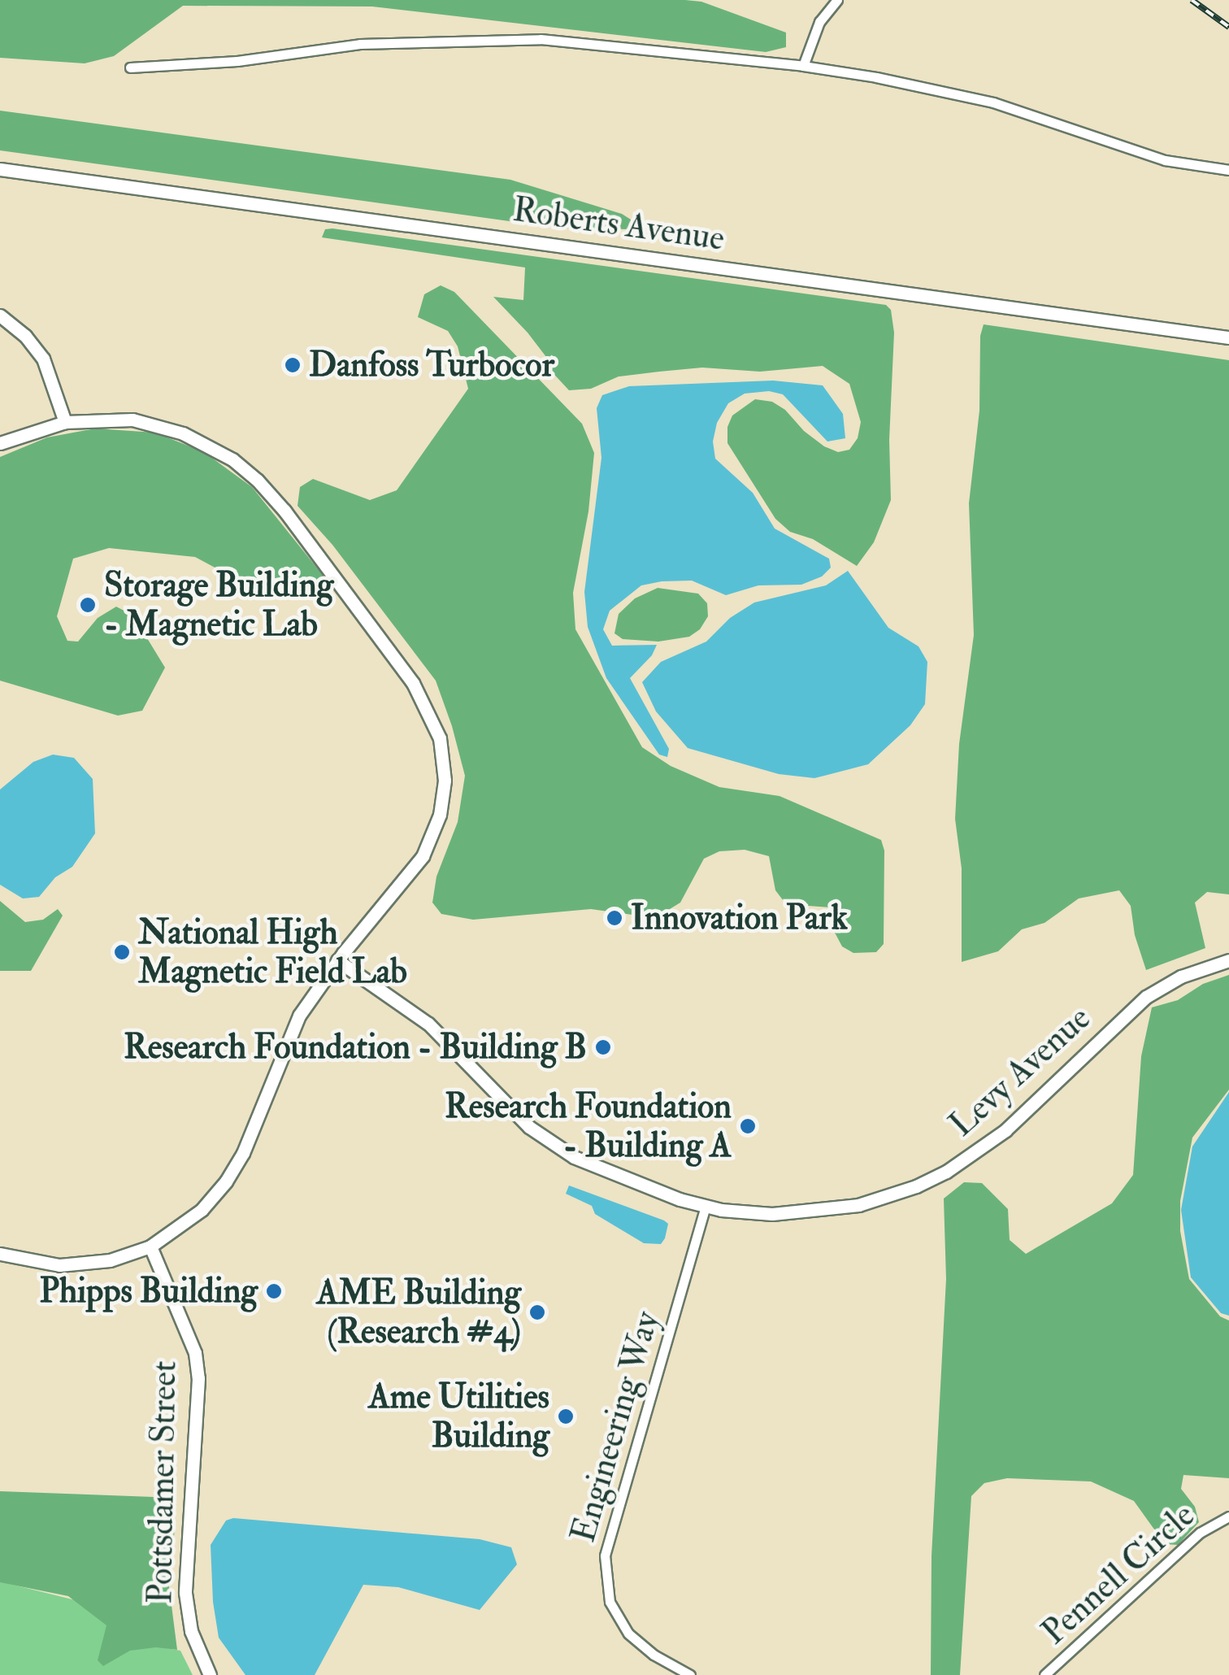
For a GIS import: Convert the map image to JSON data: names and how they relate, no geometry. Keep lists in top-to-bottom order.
{
  "streets": {
    "street": [
      "Roberts Avenue",
      "Levy Avenue",
      "Engineering Way",
      "Pottsdamer Street",
      "Pennell Circle"
    ]
  },
  "crossings": [
    ["Levy Avenue", "Engineering Way"]
  ],
  "places": [
    "Danfoss Turbocor",
    "Storage Building - Magnetic Lab",
    "Innovation Park",
    "National High Magnetic Field Lab",
    "Research Foundation - Building B",
    "Research Foundation - Building A",
    "Phipps Building",
    "AME Building (Research #4)",
    "Ame Utilities Building"
  ]
}
